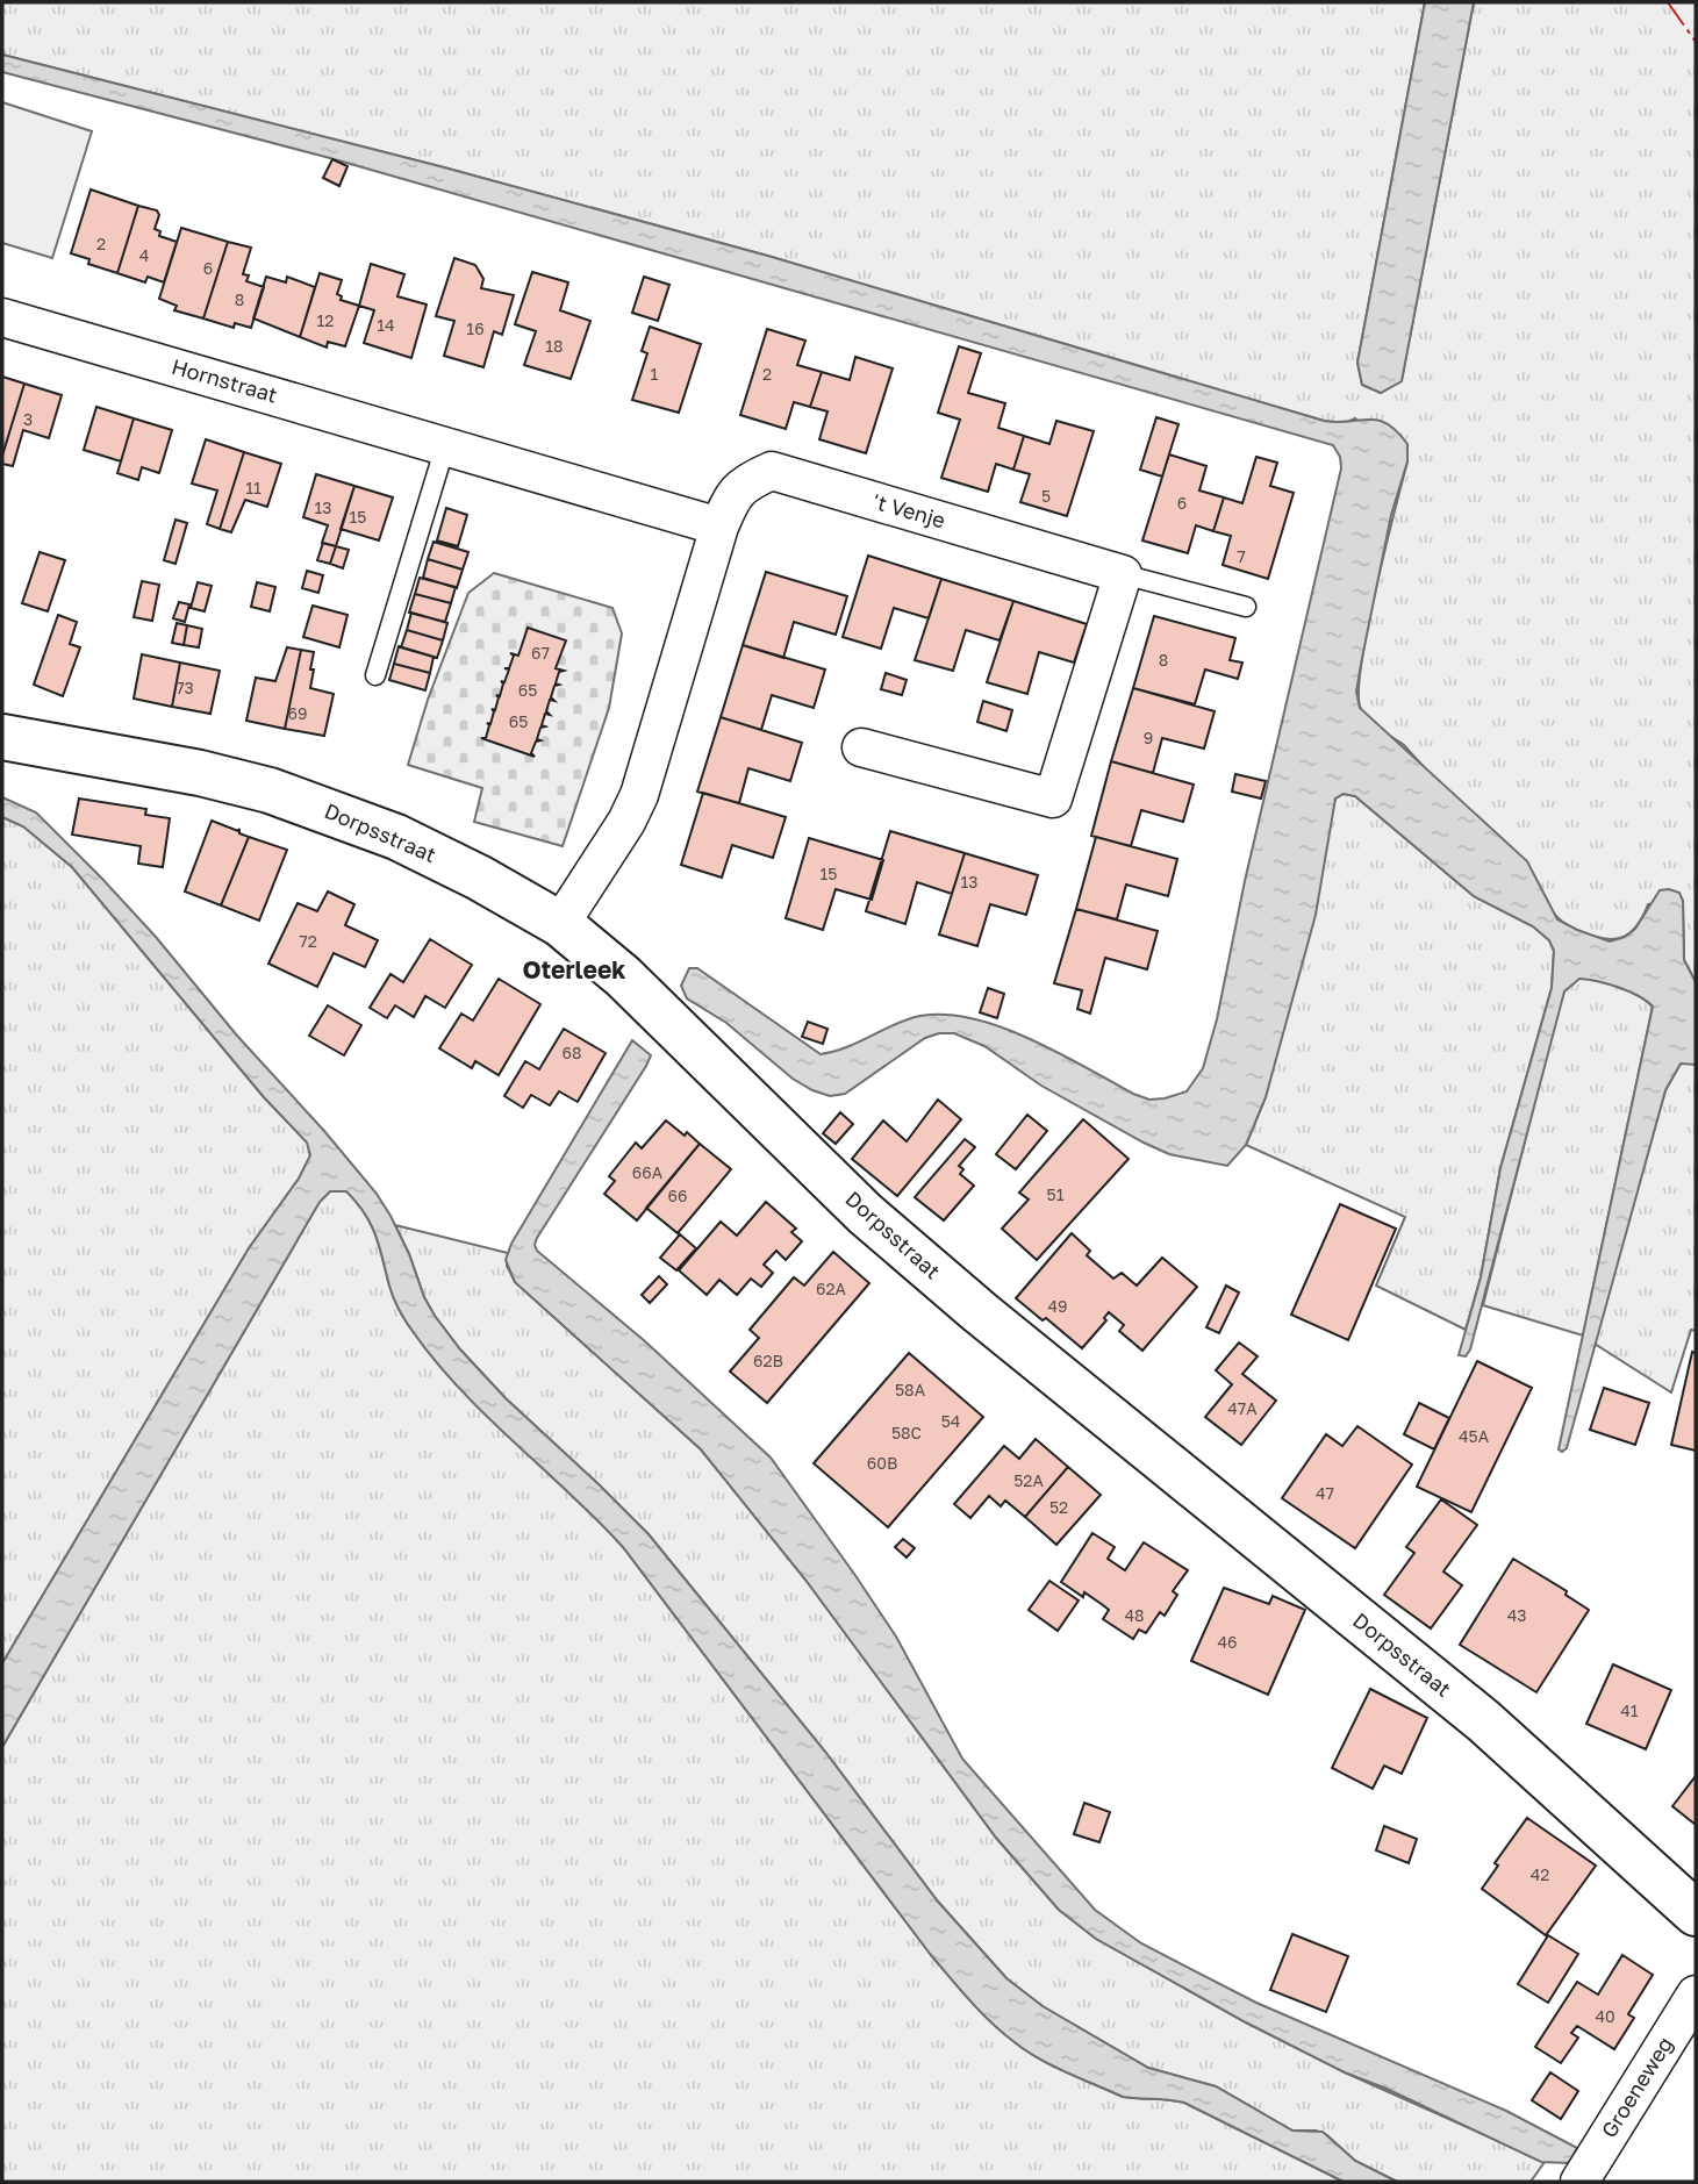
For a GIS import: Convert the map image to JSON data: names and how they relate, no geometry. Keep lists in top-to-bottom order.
{
  "streets": {
    "street": [
      "Hornstraat",
      "'t Venje",
      "Dorpsstraat",
      "Groeneweg"
    ]
  },
  "crossings": [
    ["Hornstraat", "'t Venje"],
    ["'t Venje", "Dorpsstraat"]
  ],
  "districts": ["Oterleek"],
  "house_numbers": [
    "2",
    "4",
    "6",
    "8",
    "12",
    "14",
    "16",
    "18",
    "1",
    "2",
    "3",
    "11",
    "5",
    "6",
    "13",
    "15",
    "7",
    "67",
    "8",
    "73",
    "65",
    "69",
    "65",
    "9",
    "15",
    "13",
    "72",
    "68",
    "66A",
    "51",
    "66",
    "62A",
    "49",
    "62B",
    "58A",
    "47A",
    "54",
    "58C",
    "45A",
    "60B",
    "52A",
    "47",
    "52",
    "48",
    "43",
    "46",
    "41",
    "42",
    "40"
  ]
}
